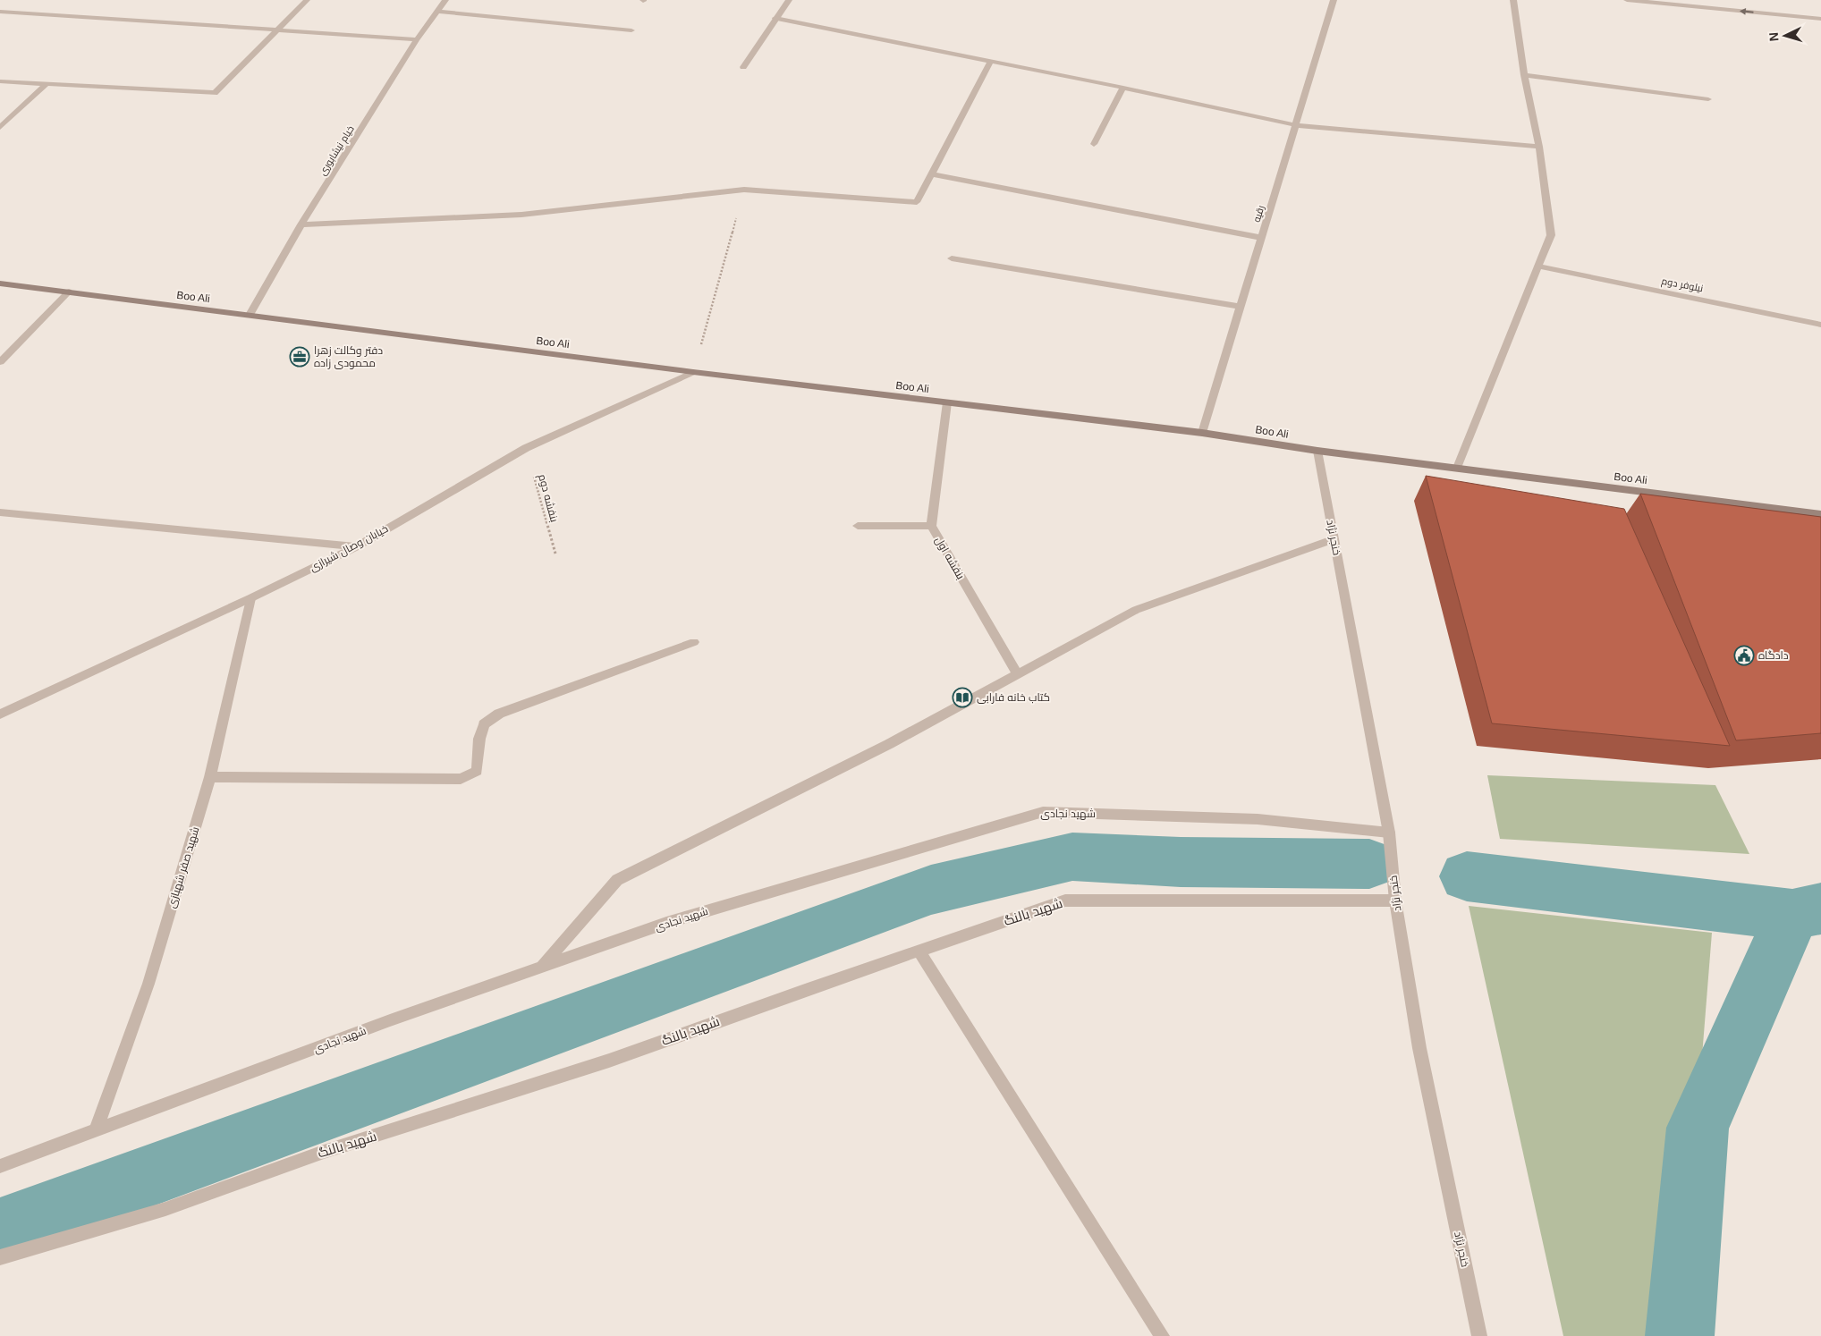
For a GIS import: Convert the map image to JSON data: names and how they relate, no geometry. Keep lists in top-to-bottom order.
{
  "streets": {
    "main road": ["Boo Ali"],
    "street": [
      "خیام نیشابوری",
      "رقیه",
      "نیلوفر دوم",
      "خنجر نژاد",
      "خیابان وصال شیرازی",
      "بنفشه اول",
      "شهید نجادی",
      "شهید صفر شهبازی",
      "شهيد بالنگ"
    ],
    "path": ["بنفشه دوم"]
  },
  "crossings": [
    ["خیام نیشابوری", "Boo Ali"],
    ["رقیه", "Boo Ali"],
    ["Boo Ali", "خنجر نژاد"],
    ["Boo Ali", "خیابان وصال شیرازی"],
    ["Boo Ali", "بنفشه اول"],
    ["بنفشه دوم", "خیابان وصال شیرازی"],
    ["خنجر نژاد", "شهید نجادی"],
    ["خنجر نژاد", "شهيد بالنگ"],
    ["خیابان وصال شیرازی", "شهید صفر شهبازی"],
    ["شهید نجادی", "شهید صفر شهبازی"]
  ],
  "places": {
    "office": ["دفتر وکالت زهرا محمودی زاده"],
    "public building": ["دادگاه"],
    "library": ["کتاب خانه فارابی"]
  },
  "north": "left"
}
